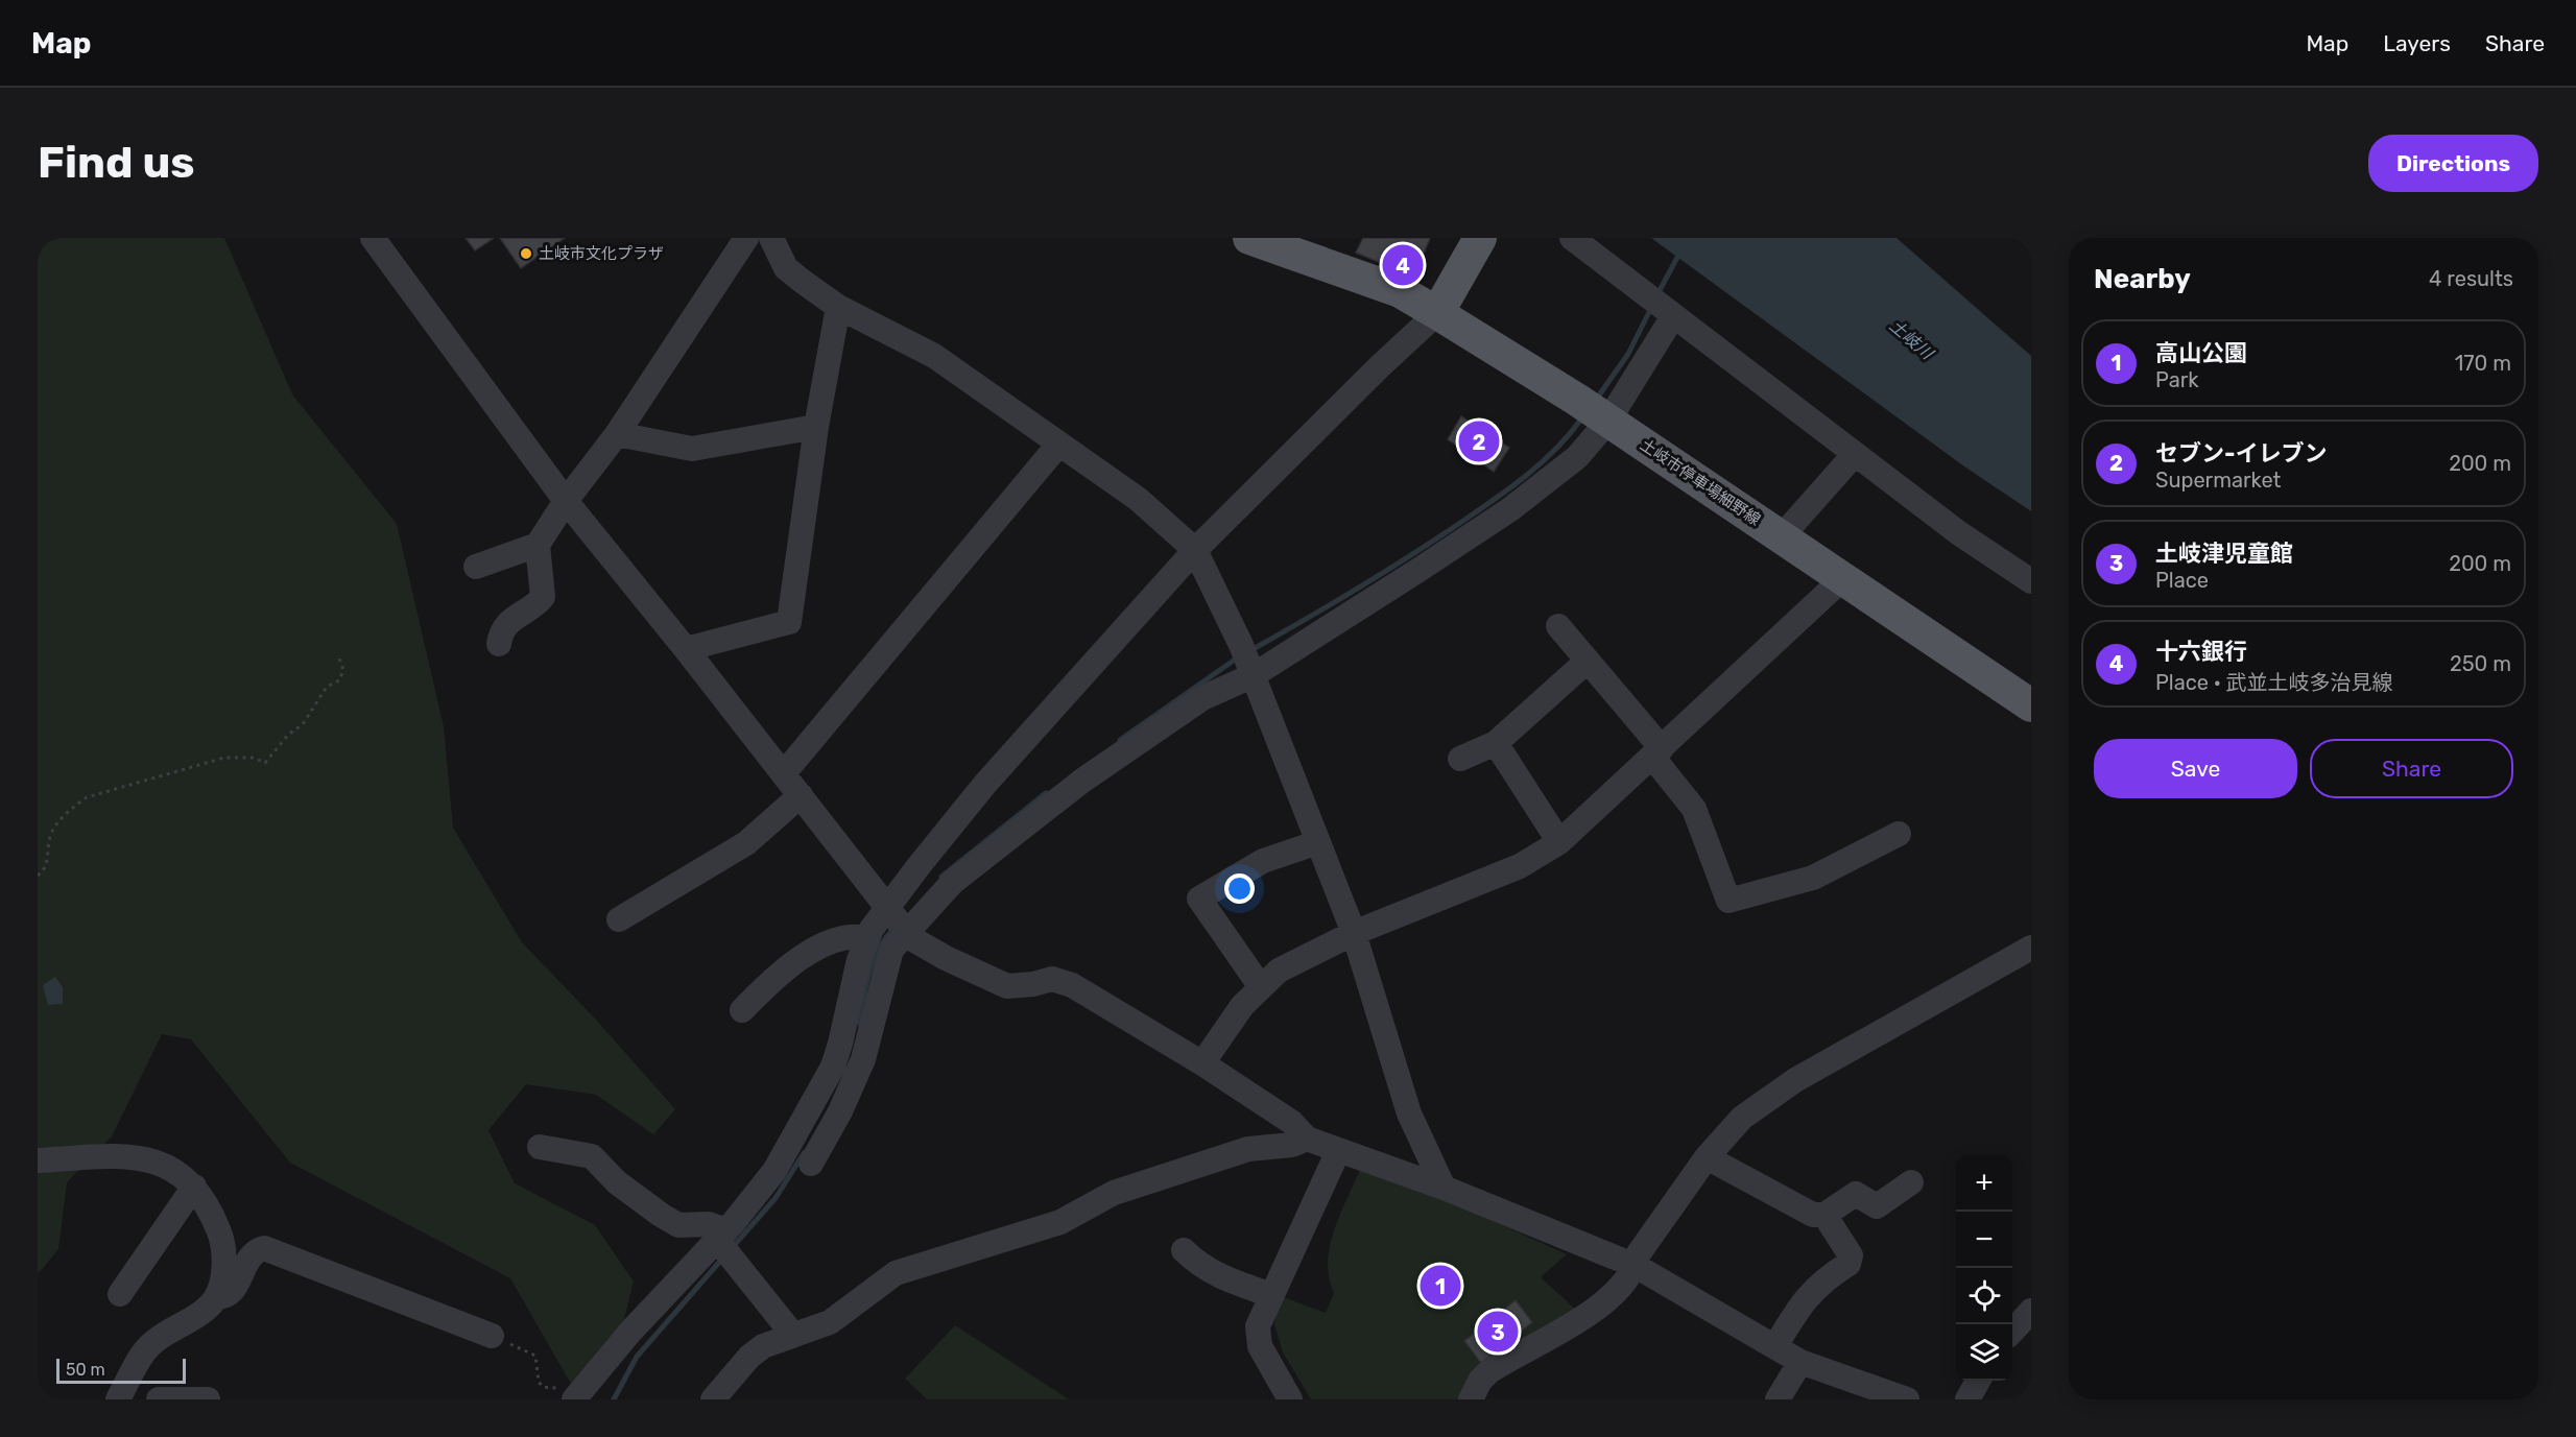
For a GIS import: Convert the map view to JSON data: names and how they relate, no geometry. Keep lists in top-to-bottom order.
{
  "streets": {
    "main road": ["土岐市停車場細野線"]
  },
  "water": ["土岐川"],
  "places": ["土岐市文化プラザ"],
  "scale_bar": "50 m",
  "page": {
    "header": "Map",
    "nav": ["Map", "Layers", "Share"],
    "buttons": [
      "Directions",
      ["Save", "Share"]
    ],
    "title": "Find us",
    "heading": ["Nearby", "4 results"],
    "pins": [
      "4",
      "2",
      "1",
      "3"
    ],
    "list": [
      {
        "mark": "1",
        "name": "高山公園",
        "note": "Park",
        "value": "170 m"
      },
      {
        "mark": "2",
        "name": "セブン-イレブン",
        "note": "Supermarket",
        "value": "200 m"
      },
      {
        "mark": "3",
        "name": "土岐津児童館",
        "note": "Place",
        "value": "200 m"
      },
      {
        "mark": "4",
        "name": "十六銀行",
        "note": "Place · 武並土岐多治見線",
        "value": "250 m"
      }
    ],
    "map_buttons": ["+", "−"],
    "scale": "50 m"
  }
}
